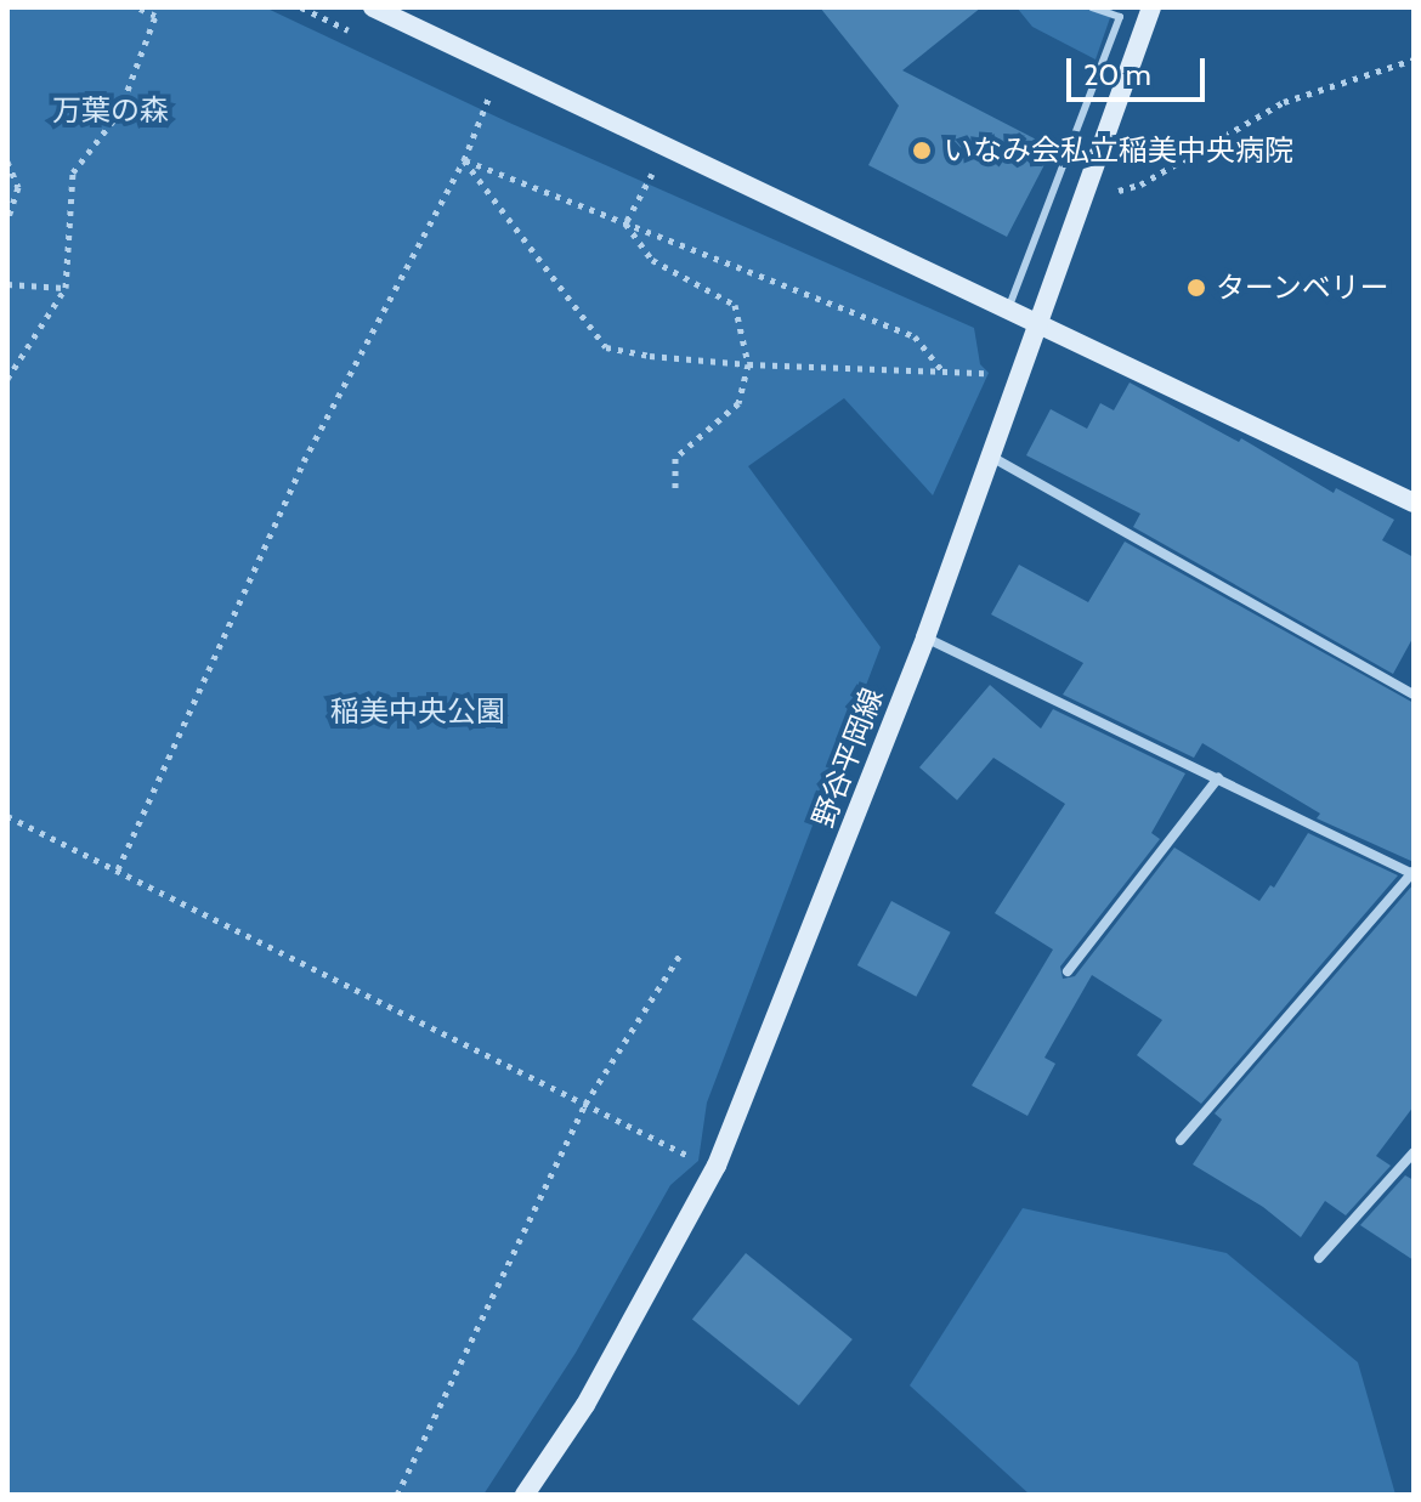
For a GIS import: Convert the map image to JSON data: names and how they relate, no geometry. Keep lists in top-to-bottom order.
{
  "streets": {
    "main road": ["野谷平岡線"]
  },
  "parks": ["万葉の森", "稲美中央公園"],
  "places": ["いなみ会私立稲美中央病院", "ターンベリー"],
  "scale_bar": "20 m"
}
